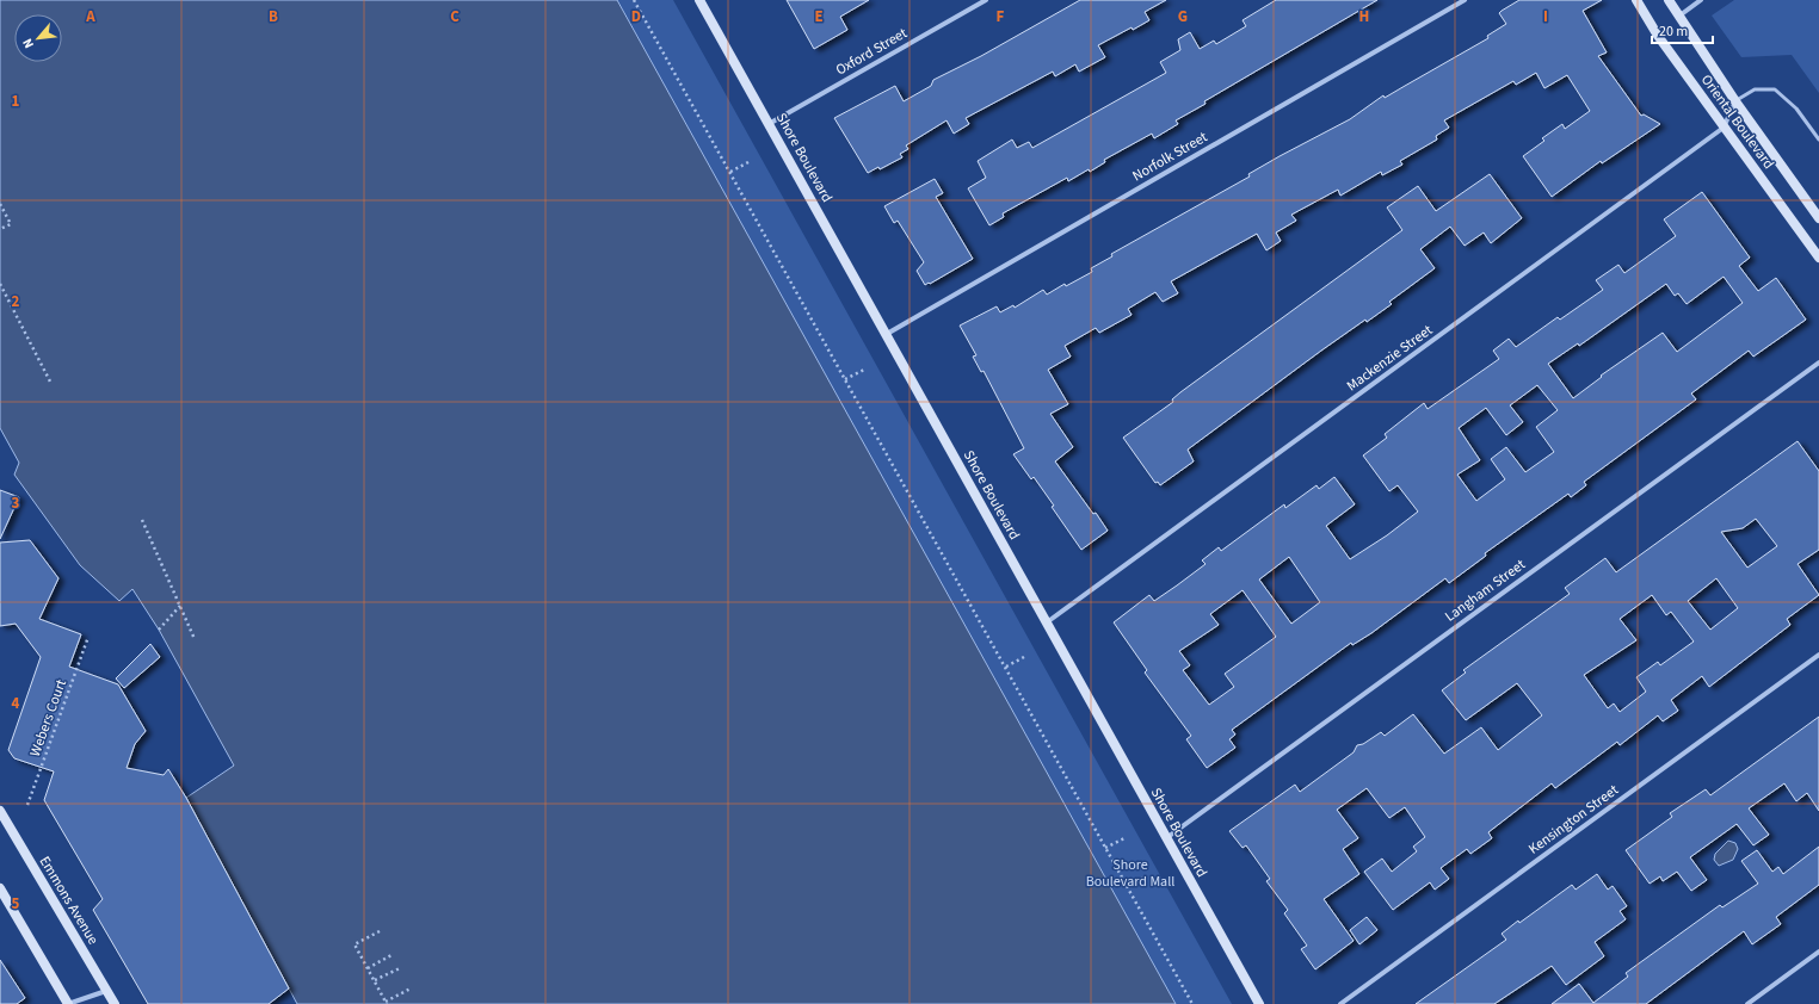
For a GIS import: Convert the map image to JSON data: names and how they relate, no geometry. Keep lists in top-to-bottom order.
{
  "streets": {
    "main road": ["Oriental Boulevard", "Shore Boulevard", "Emmons Avenue"],
    "street": [
      "Oxford Street",
      "Norfolk Street",
      "Mackenzie Street",
      "Langham Street",
      "Kensington Street"
    ],
    "path": ["Webers Court"]
  },
  "crossings": [
    ["Oxford Street", "Shore Boulevard"],
    ["Oriental Boulevard", "Mackenzie Street"],
    ["Norfolk Street", "Shore Boulevard"],
    ["Shore Boulevard", "Mackenzie Street"],
    ["Shore Boulevard", "Langham Street"]
  ],
  "parks": ["Shore Boulevard Mall"],
  "scale_bar": "20 m",
  "north": "bottom left",
  "grid": {
    "columns": [
      "A",
      "B",
      "C",
      "D",
      "E",
      "F",
      "G",
      "H",
      "I"
    ],
    "rows": [
      "1",
      "2",
      "3",
      "4",
      "5"
    ]
  }
}
